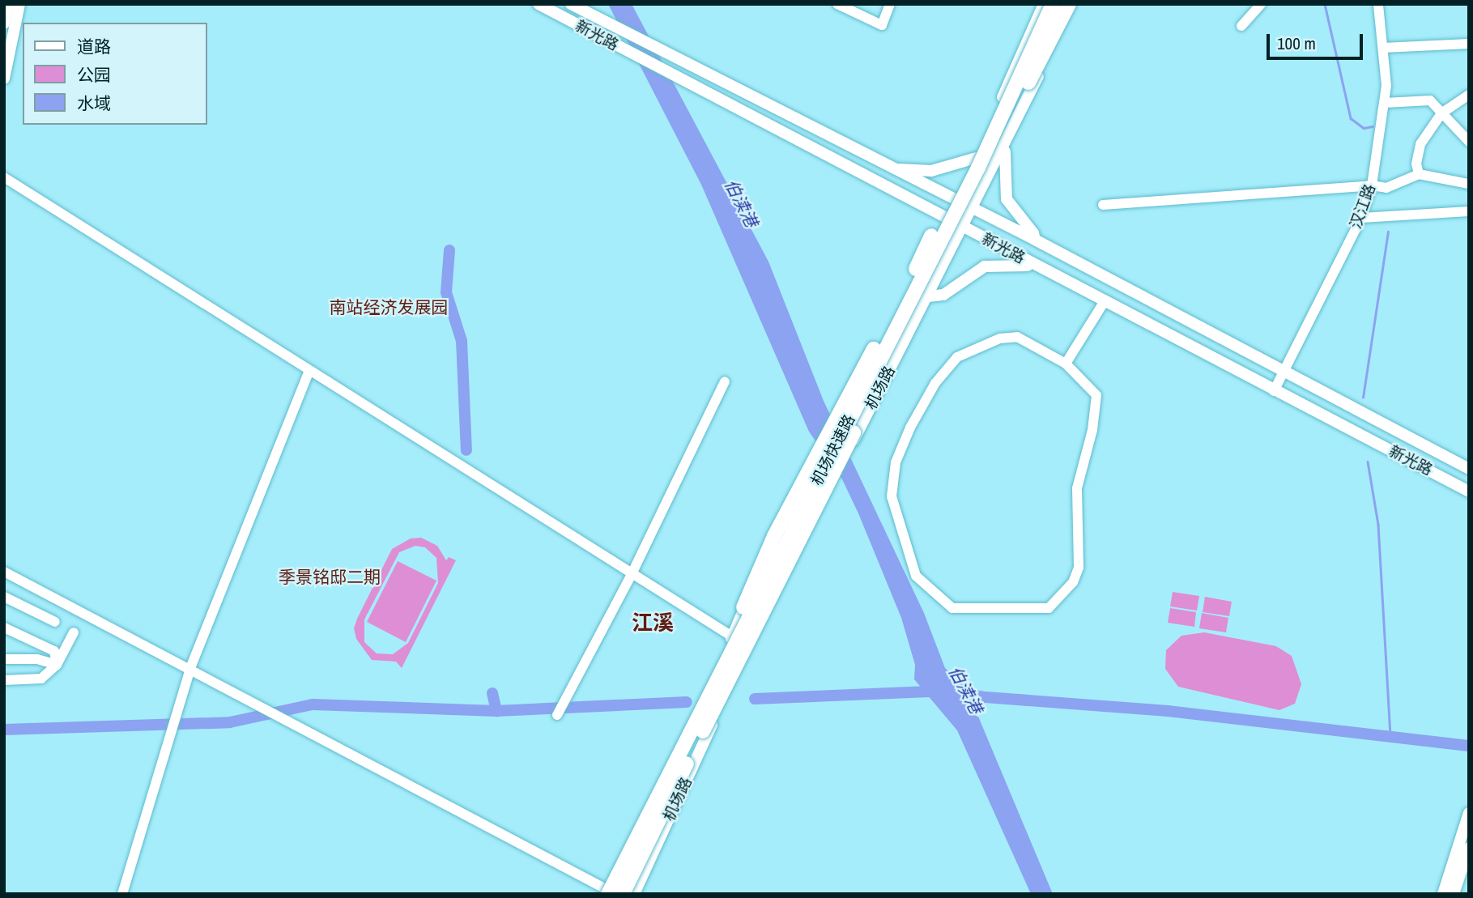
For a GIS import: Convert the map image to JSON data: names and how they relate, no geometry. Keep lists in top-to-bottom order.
{
  "streets": {
    "highway": ["机场快速路"],
    "main road": ["新光路", "机场路"],
    "street": ["汉江路"]
  },
  "crossings": [
    ["新光路", "汉江路"],
    ["新光路", "机场路"],
    ["机场路", "机场快速路"]
  ],
  "districts": ["南站经济发展园", "季景铭邸二期", "江溪"],
  "water": ["伯渎港"],
  "legend": ["道路", "公园", "水域"],
  "scale_bar": "100 m"
}
